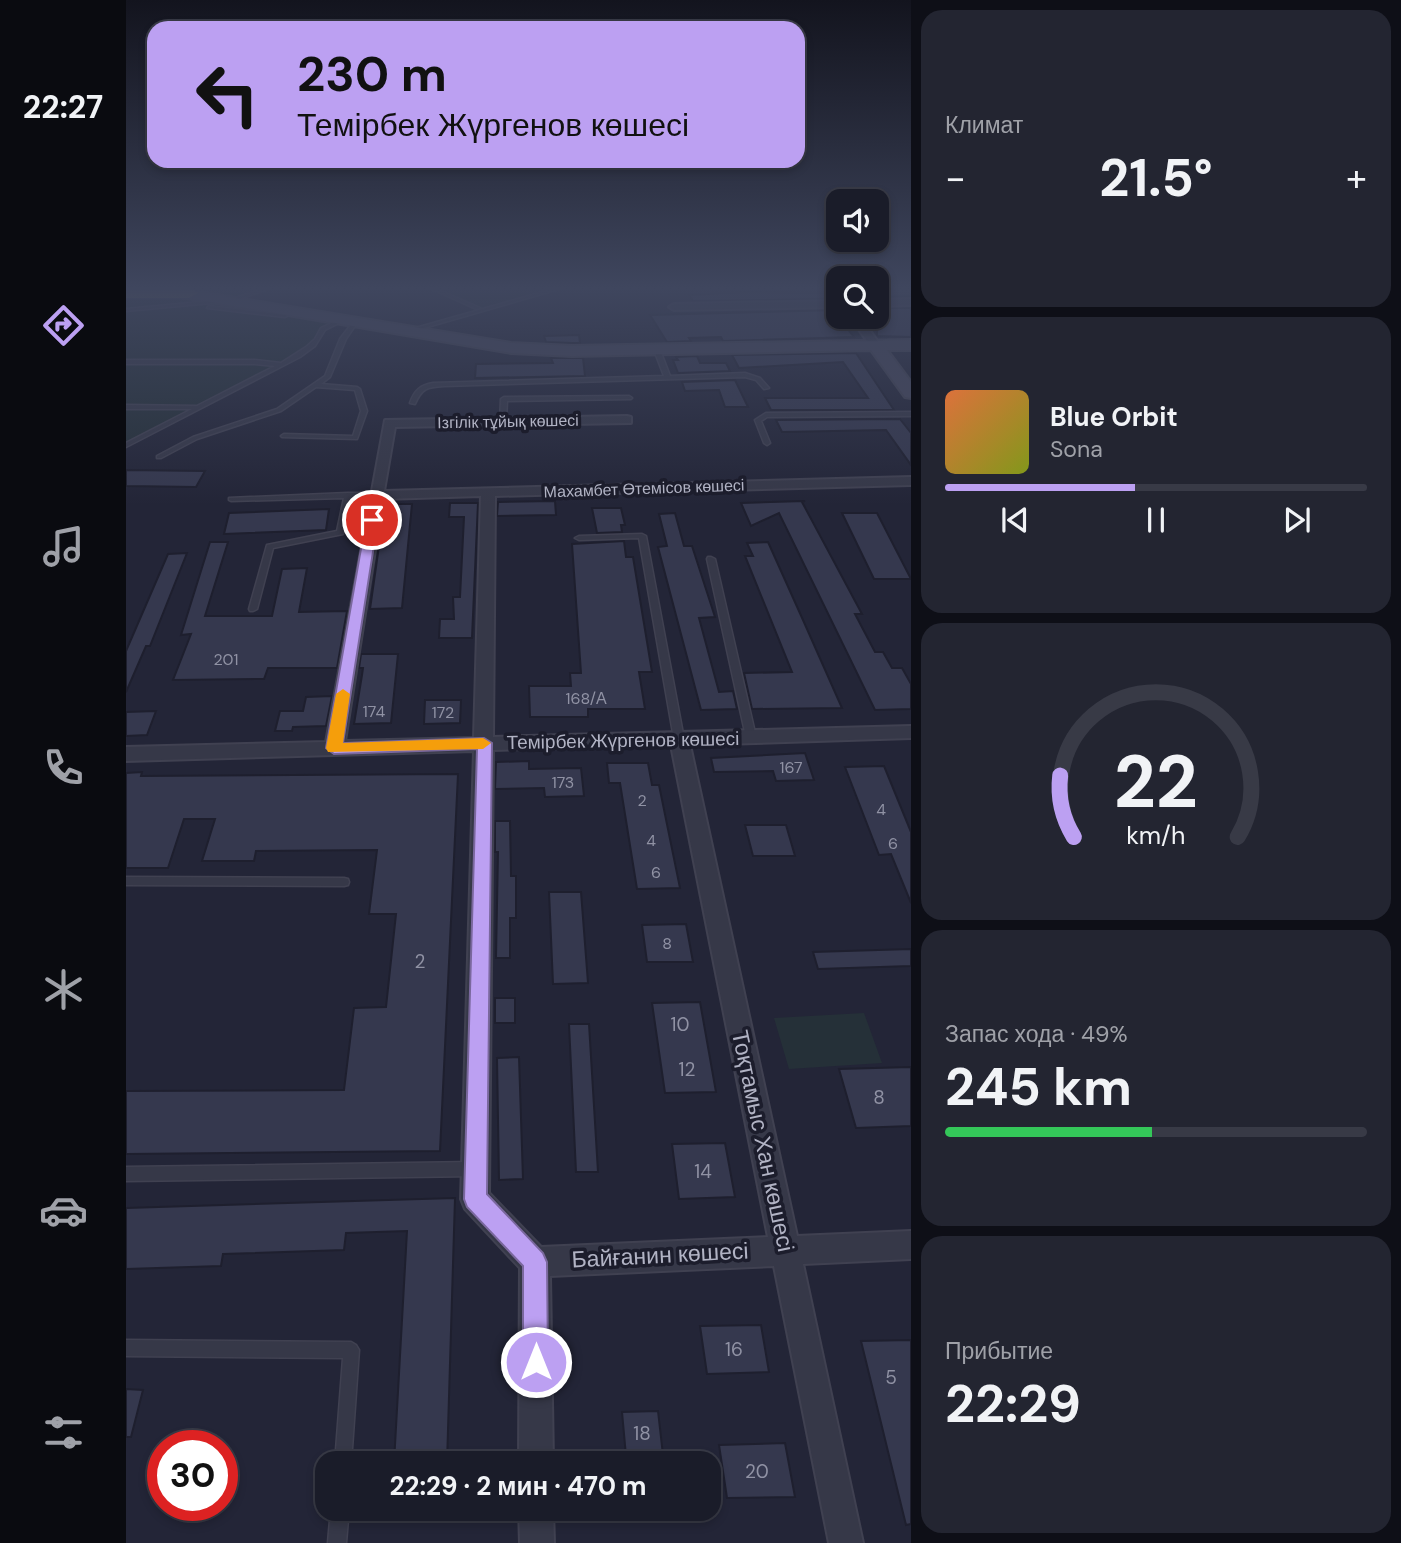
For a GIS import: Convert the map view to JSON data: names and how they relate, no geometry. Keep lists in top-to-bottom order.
{
  "streets": {
    "street": [
      "Ізгілік тұйық көшесі",
      "Махамбет Өтемісов көшесі",
      "Темірбек Жүргенов көшесі",
      "Тоқтамыс Хан көшесі",
      "Байғанин көшесі"
    ]
  },
  "crossings": [
    ["Ізгілік тұйық көшесі", "Махамбет Өтемісов көшесі"],
    ["Темірбек Жүргенов көшесі", "Тоқтамыс Хан көшесі"],
    ["Тоқтамыс Хан көшесі", "Байғанин көшесі"]
  ],
  "house_numbers": [
    "201",
    "168/А",
    "174",
    "172",
    "167",
    "173",
    "2",
    "4",
    "4",
    "6",
    "6",
    "8",
    "2",
    "10",
    "12",
    "8",
    "14",
    "16",
    "5",
    "18",
    "20"
  ],
  "page": {
    "tabs": "22:27",
    "tile": [
      "Климат",
      ["Запас хода · 49%", "245 km"],
      ["Прибытие", "22:29"]
    ],
    "turn": ["230 m", "Темірбек Жүргенов көшесі"],
    "heat": ["−", "21.5°", "+"],
    "song": ["Blue Orbit", "Sona"],
    "limit": "30",
    "trip": "22:29 · 2 мин · 470 m",
    "gauge": ["22", "km/h"]
  }
}
